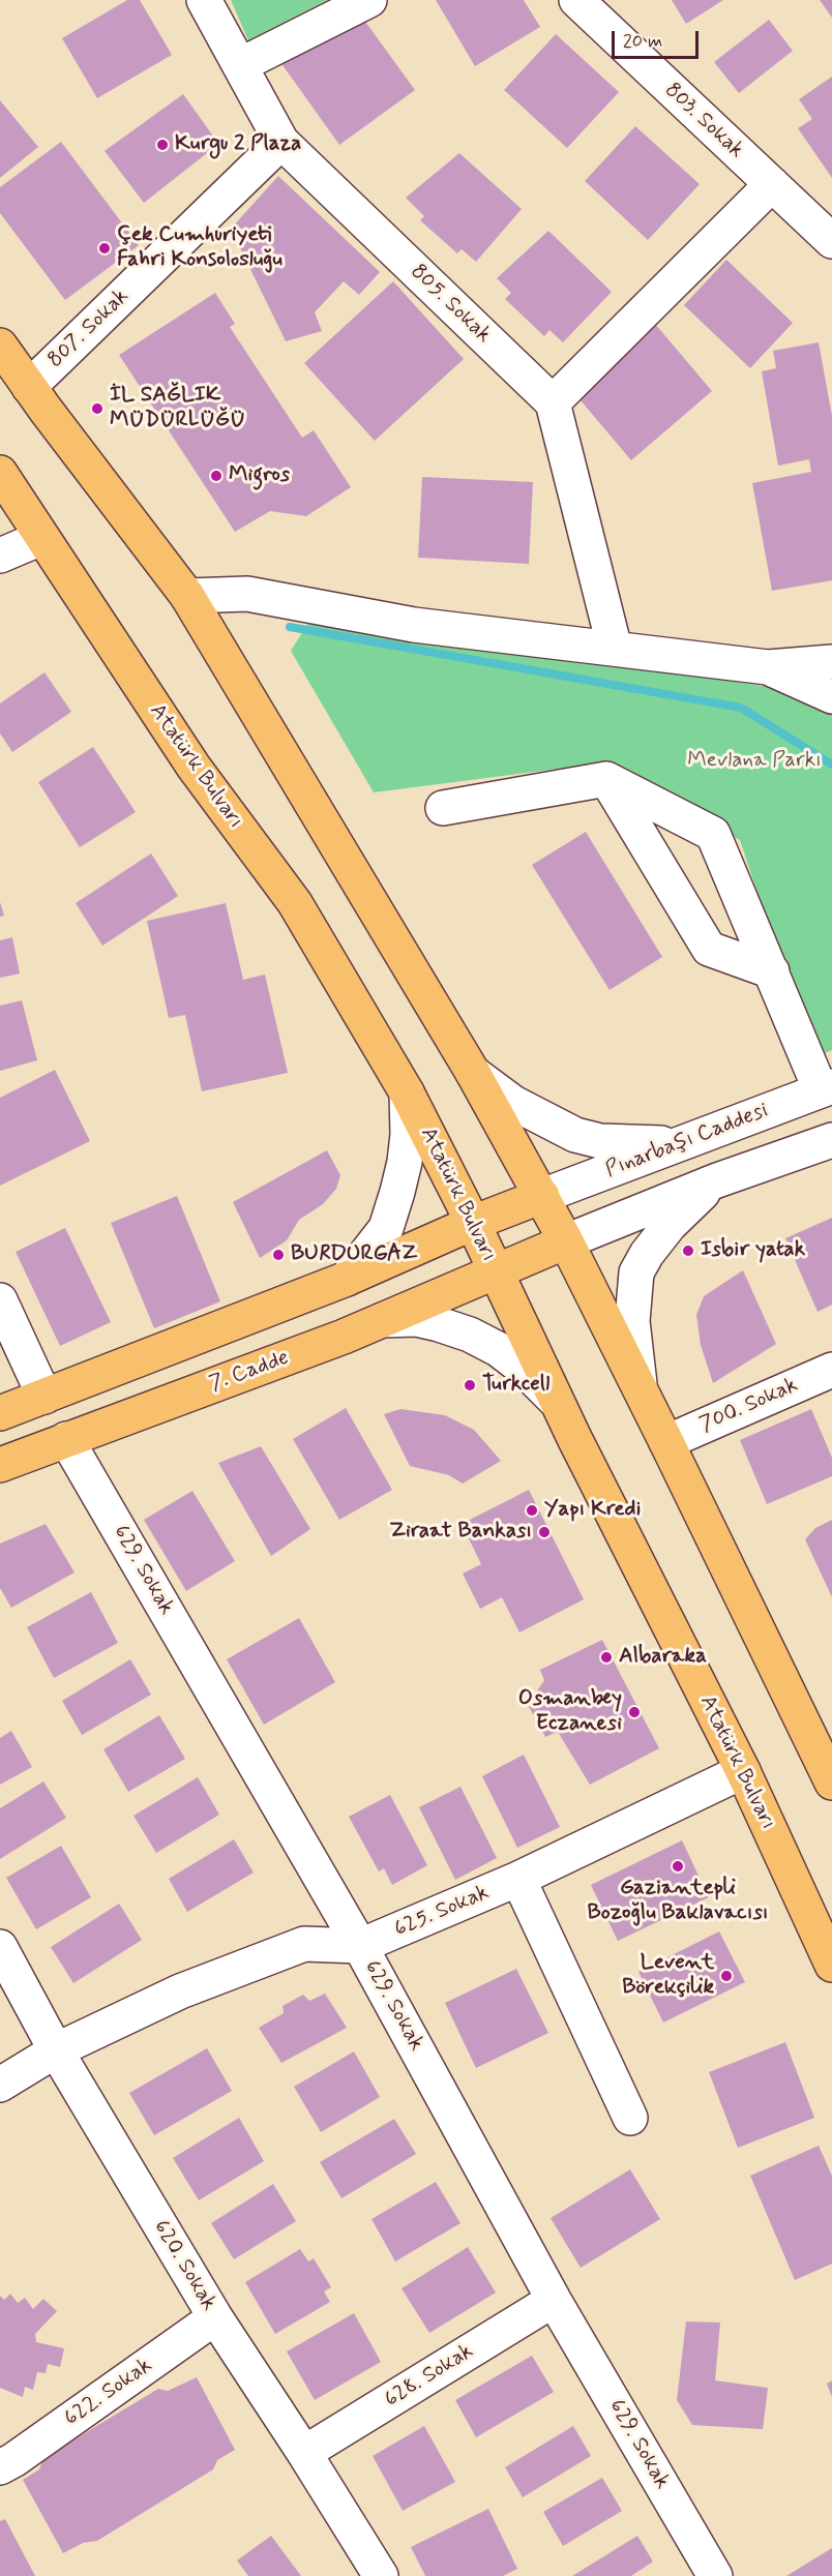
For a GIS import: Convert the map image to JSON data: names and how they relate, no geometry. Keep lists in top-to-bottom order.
{
  "streets": {
    "main road": ["Atatürk Bulvarı", "7. Cadde"],
    "street": [
      "803. Sokak",
      "805. Sokak",
      "807. Sokak",
      "Pınarbaşı Caddesi",
      "700. Sokak",
      "629. Sokak",
      "625. Sokak",
      "620. Sokak",
      "628. Sokak",
      "622. Sokak"
    ]
  },
  "crossings": [
    ["805. Sokak", "807. Sokak"],
    ["Atatürk Bulvarı", "7. Cadde"],
    ["Atatürk Bulvarı", "625. Sokak"],
    ["7. Cadde", "629. Sokak"],
    ["629. Sokak", "625. Sokak"],
    ["629. Sokak", "628. Sokak"],
    ["625. Sokak", "620. Sokak"],
    ["620. Sokak", "628. Sokak"],
    ["620. Sokak", "622. Sokak"]
  ],
  "parks": ["Mevlana Parkı"],
  "places": [
    "Kurgu 2 Plaza",
    "Çek Cumhuriyeti Fahri Konsolosluğu",
    "İL SAĞLIK MÜDÜRLÜĞÜ",
    "Migros",
    "Isbir yatak",
    "BURDURGAZ",
    "Turkcell",
    "Yapı Kredi",
    "Ziraat Bankası",
    "Albaraka",
    "Osmanbey Eczanesi",
    "Gaziantepli Bozoğlu Baklavacısı",
    "Levent Börekçilik"
  ],
  "scale_bar": "20 m"
}
